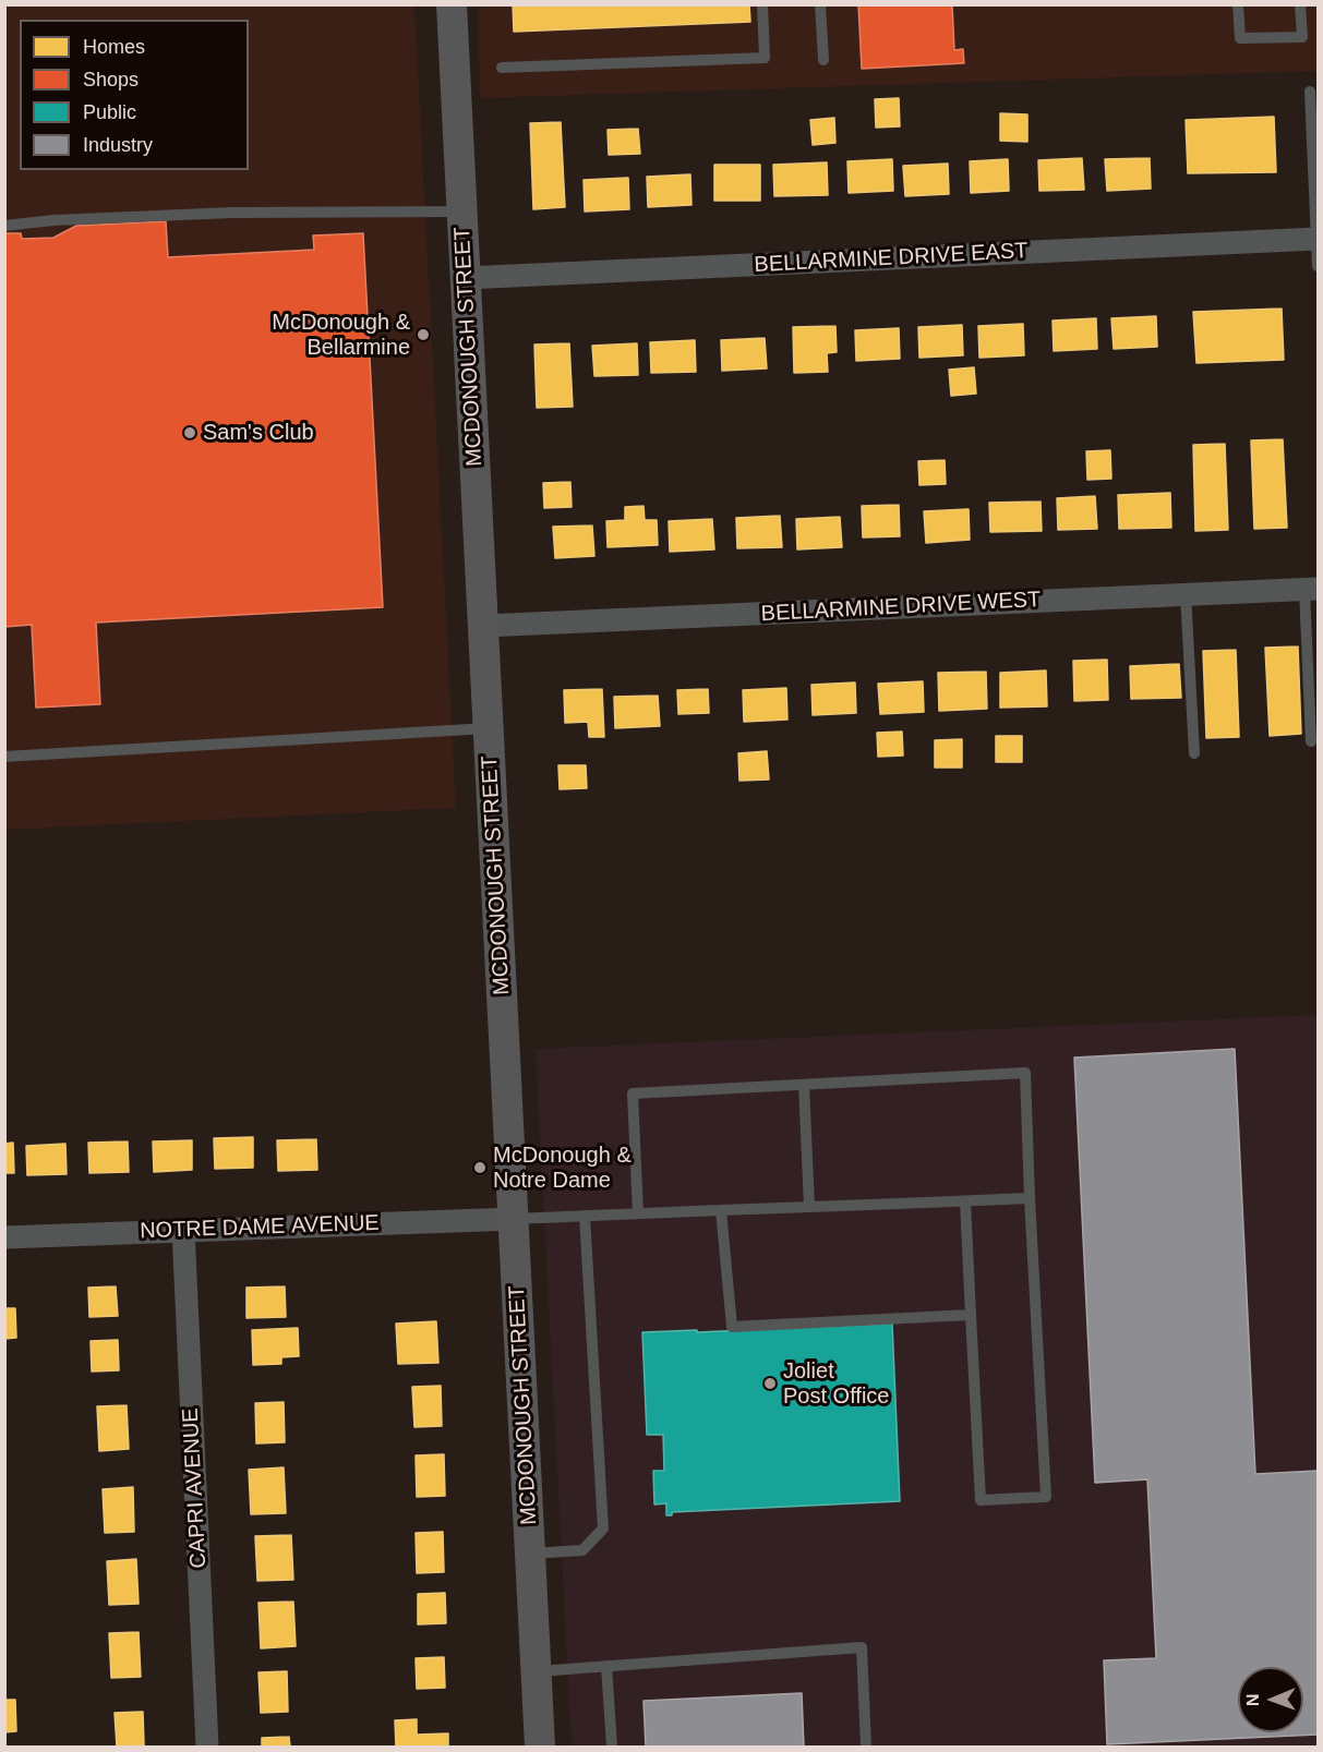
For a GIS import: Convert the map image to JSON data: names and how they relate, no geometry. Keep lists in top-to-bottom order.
{
  "streets": {
    "street": [
      "BELLARMINE DRIVE EAST",
      "MCDONOUGH STREET",
      "BELLARMINE DRIVE WEST",
      "NOTRE DAME AVENUE",
      "CAPRI AVENUE"
    ]
  },
  "crossings": [
    ["BELLARMINE DRIVE EAST", "MCDONOUGH STREET"],
    ["MCDONOUGH STREET", "BELLARMINE DRIVE WEST"],
    ["MCDONOUGH STREET", "NOTRE DAME AVENUE"],
    ["NOTRE DAME AVENUE", "CAPRI AVENUE"]
  ],
  "places": [
    "McDonough & Bellarmine",
    "Sam's Club",
    "McDonough & Notre Dame",
    "Joliet Post Office"
  ],
  "legend": [
    "Homes",
    "Shops",
    "Public",
    "Industry"
  ],
  "north": "left"
}
